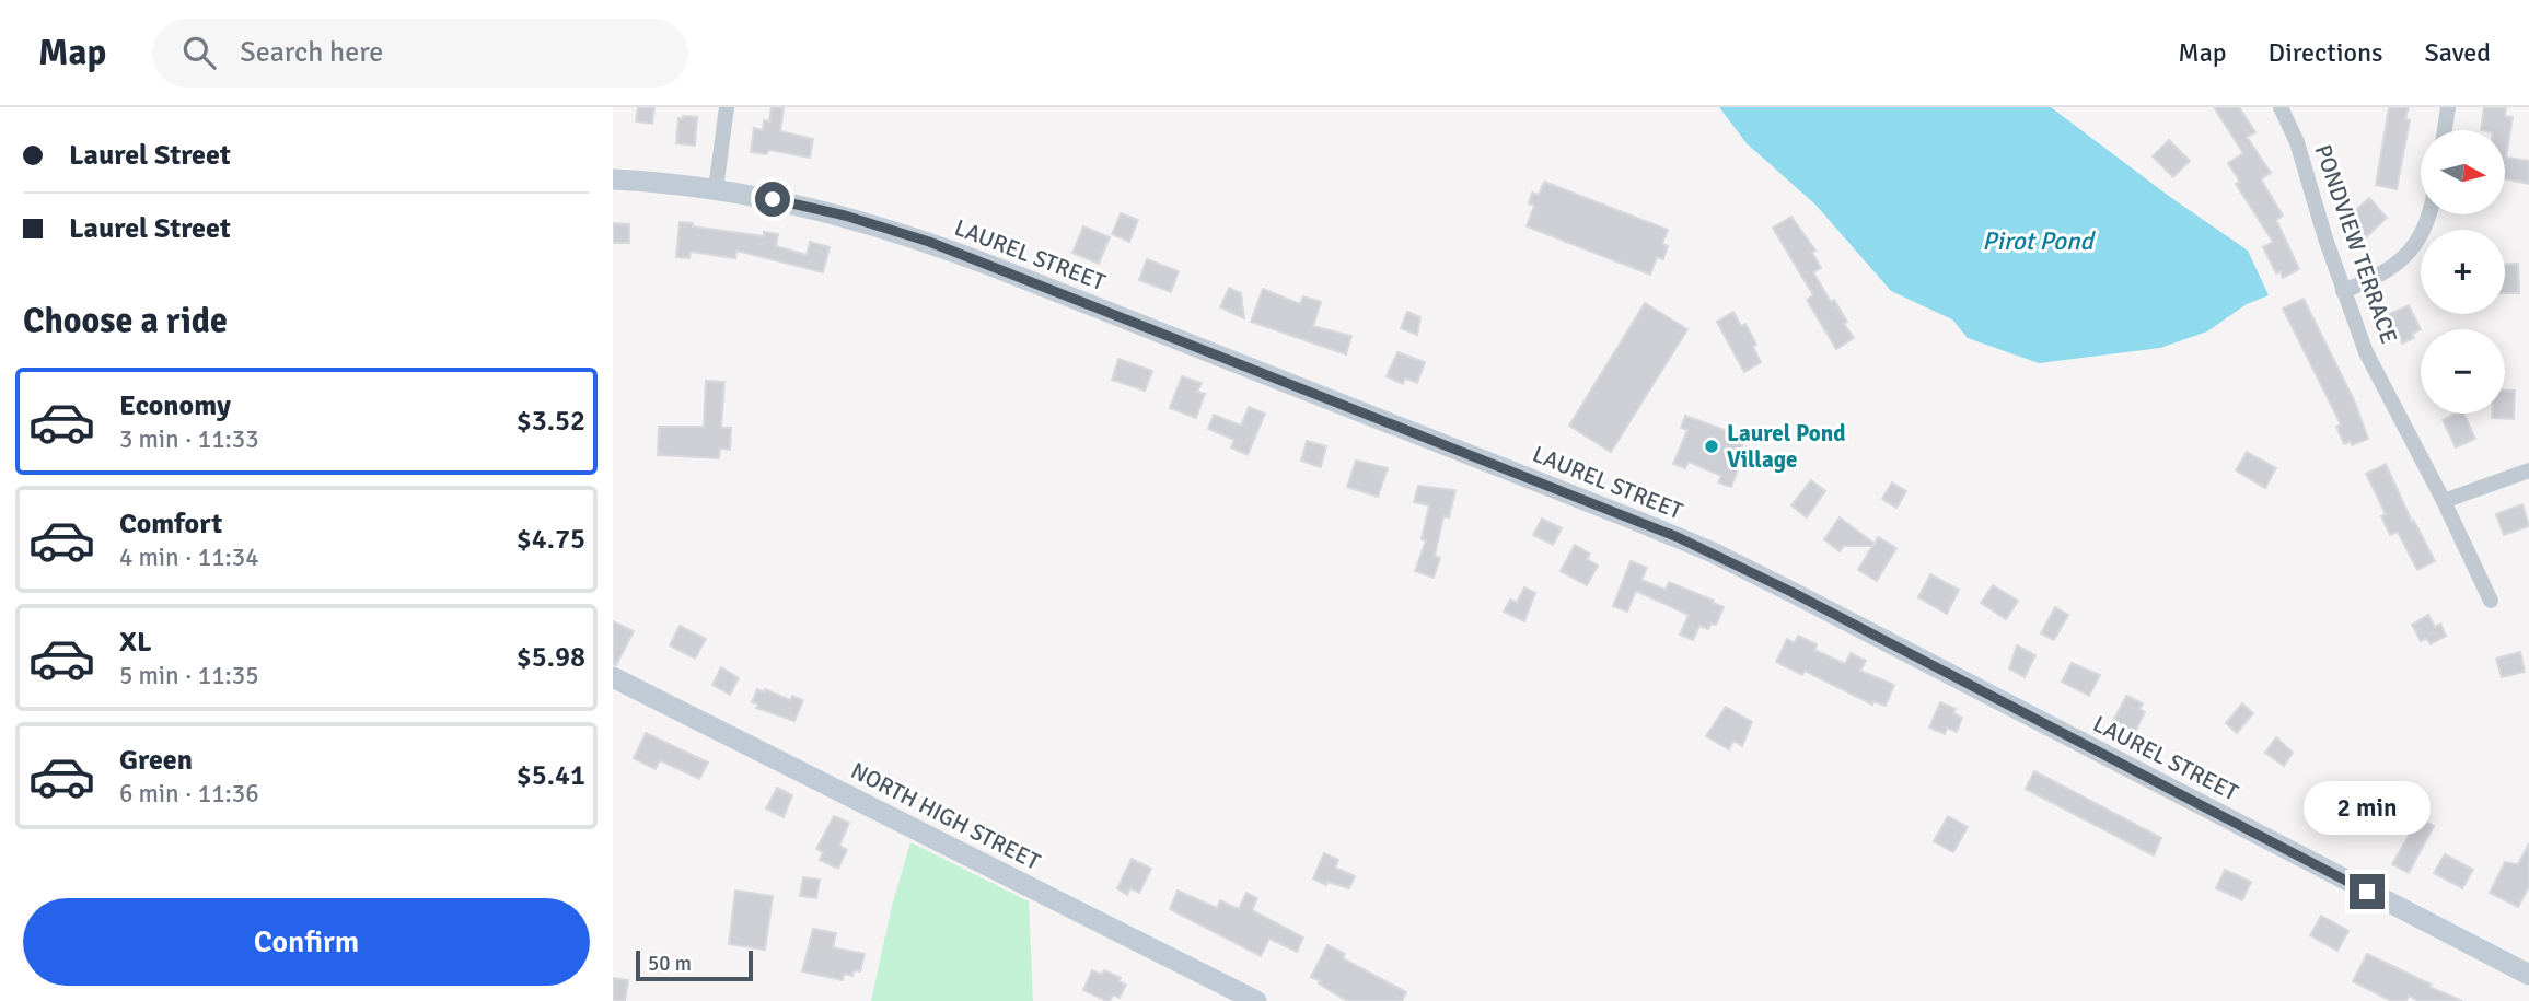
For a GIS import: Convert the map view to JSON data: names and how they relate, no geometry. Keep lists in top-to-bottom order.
{
  "streets": {
    "street": ["PONDVIEW TERRACE", "LAUREL STREET", "NORTH HIGH STREET"]
  },
  "water": ["Pirot Pond"],
  "places": ["Laurel Pond Village"],
  "scale_bar": "50 m",
  "north": "right",
  "page": {
    "header": "Map",
    "search": "Search here",
    "nav": ["Map", "Directions", "Saved"],
    "banner": ["Laurel Street", "Laurel Street"],
    "map_buttons": ["+", "−"],
    "heading": "Choose a ride",
    "list": [
      {
        "name": "Economy",
        "note": "3 min · 11:33",
        "value": "$3.52"
      },
      {
        "name": "Comfort",
        "note": "4 min · 11:34",
        "value": "$4.75"
      },
      {
        "name": "XL",
        "note": "5 min · 11:35",
        "value": "$5.98"
      },
      {
        "name": "Green",
        "note": "6 min · 11:36",
        "value": "$5.41"
      }
    ],
    "bubble": "2 min",
    "buttons": "Confirm",
    "scale": "50 m"
  }
}
